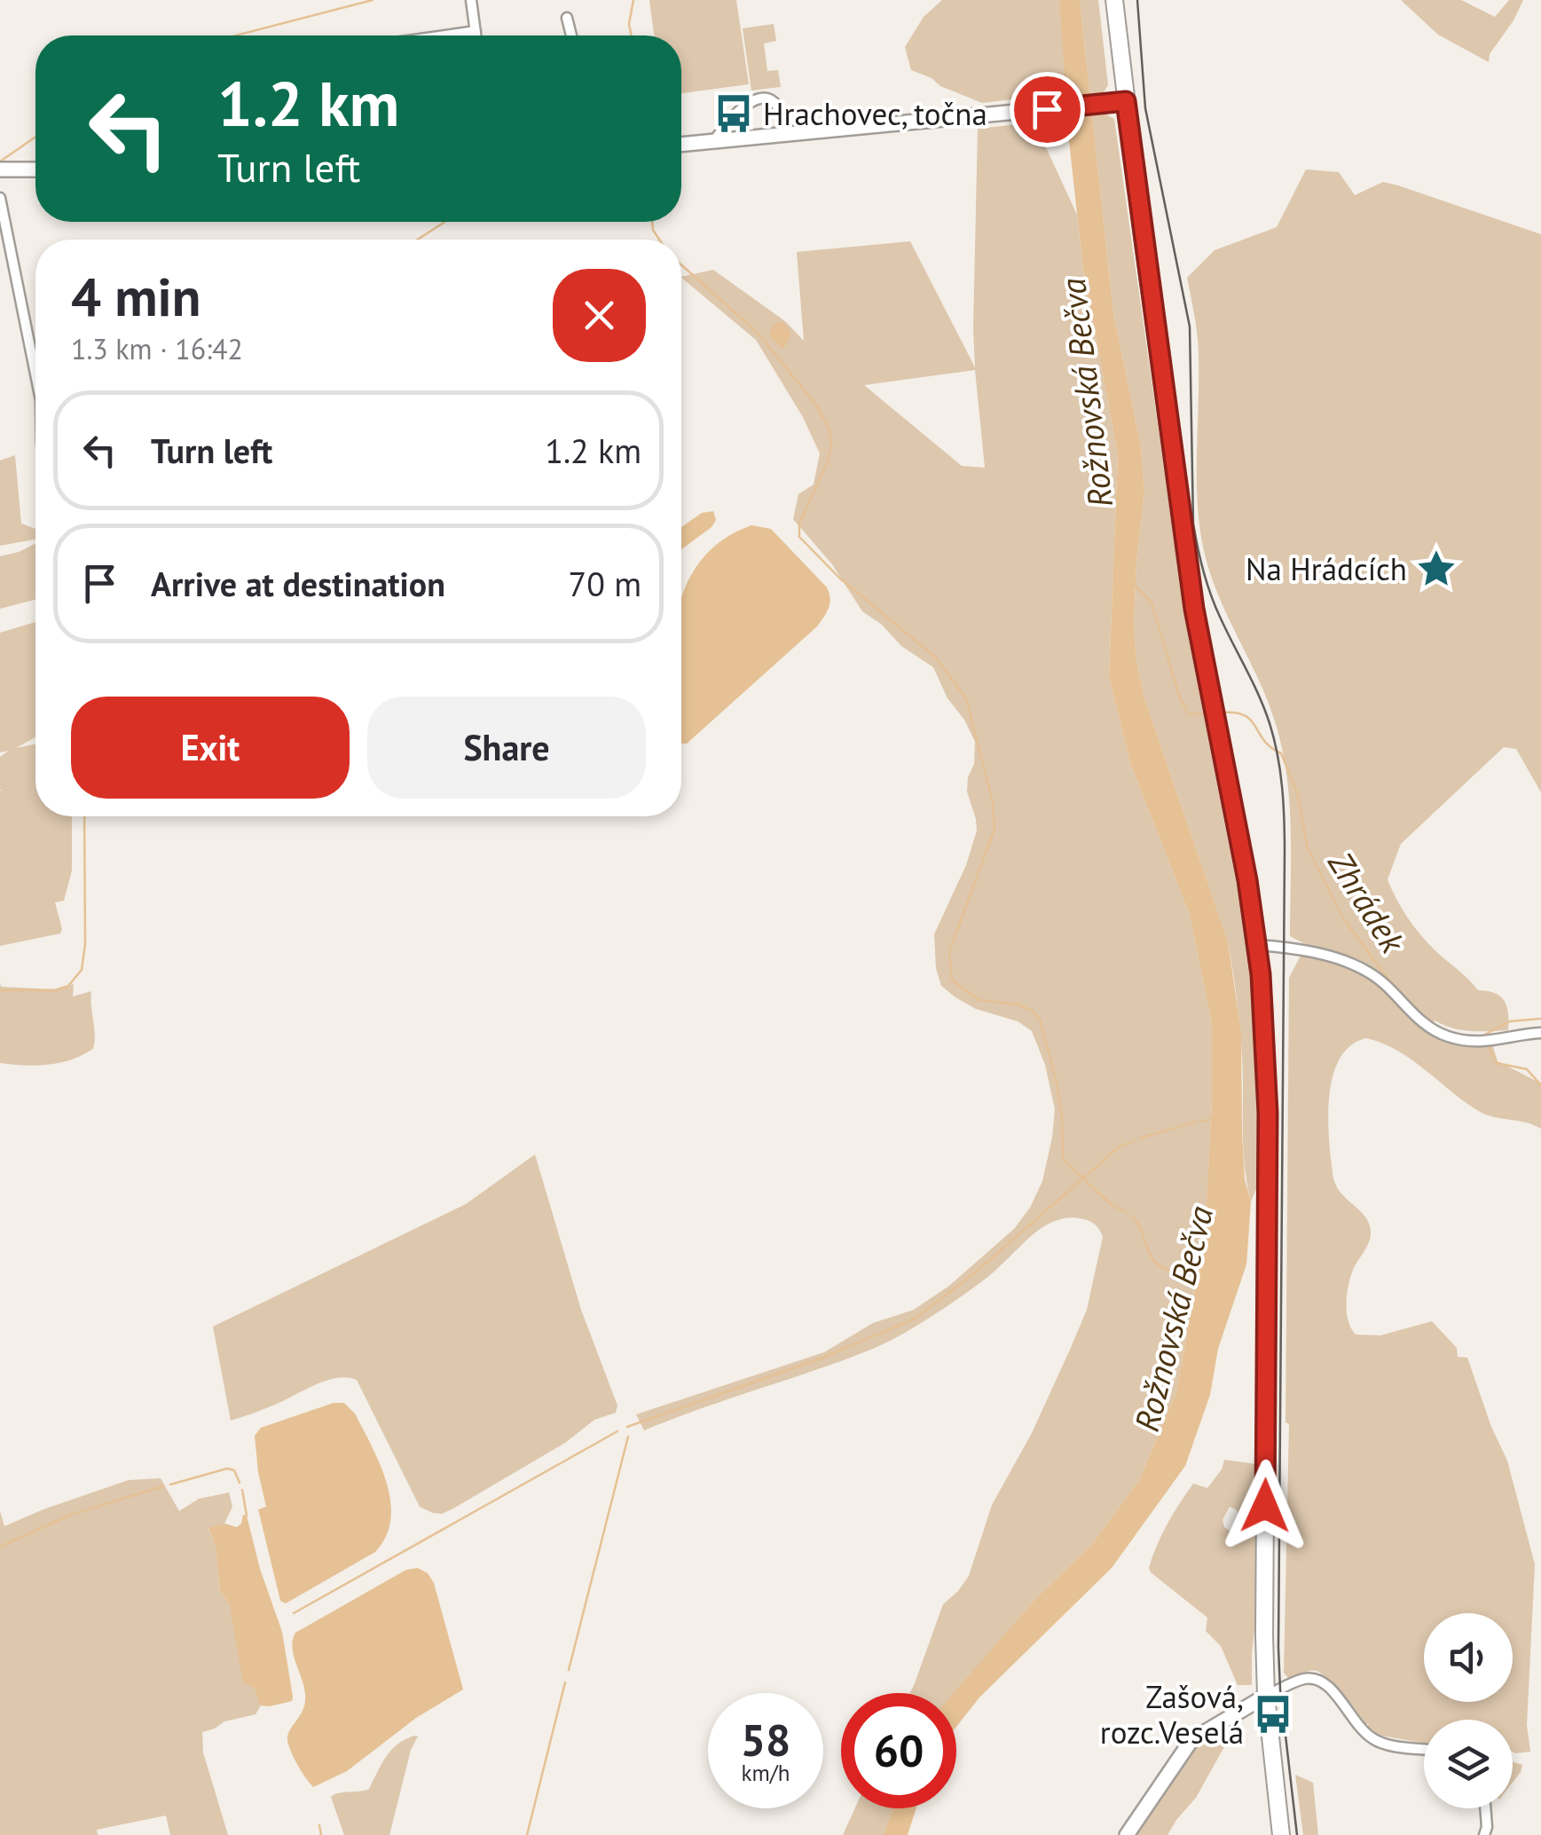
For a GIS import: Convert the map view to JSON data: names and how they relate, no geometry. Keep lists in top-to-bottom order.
{
  "water": ["Rožnovská Bečva", "Zhrádek"],
  "places": {
    "bus stop": ["Hrachovec, točna", "Zašová, rozc.Veselá"],
    "place": ["Na Hrádcích"]
  },
  "page": {
    "turn": ["1.2 km", "Turn left"],
    "heading": ["4 min", "1.3 km · 16:42"],
    "list": [
      {
        "name": "Turn left",
        "value": "1.2 km"
      },
      {
        "name": "Arrive at destination",
        "value": "70 m"
      }
    ],
    "buttons": ["Exit", "Share"],
    "speed": "58 km/h",
    "limit": "60"
  }
}
